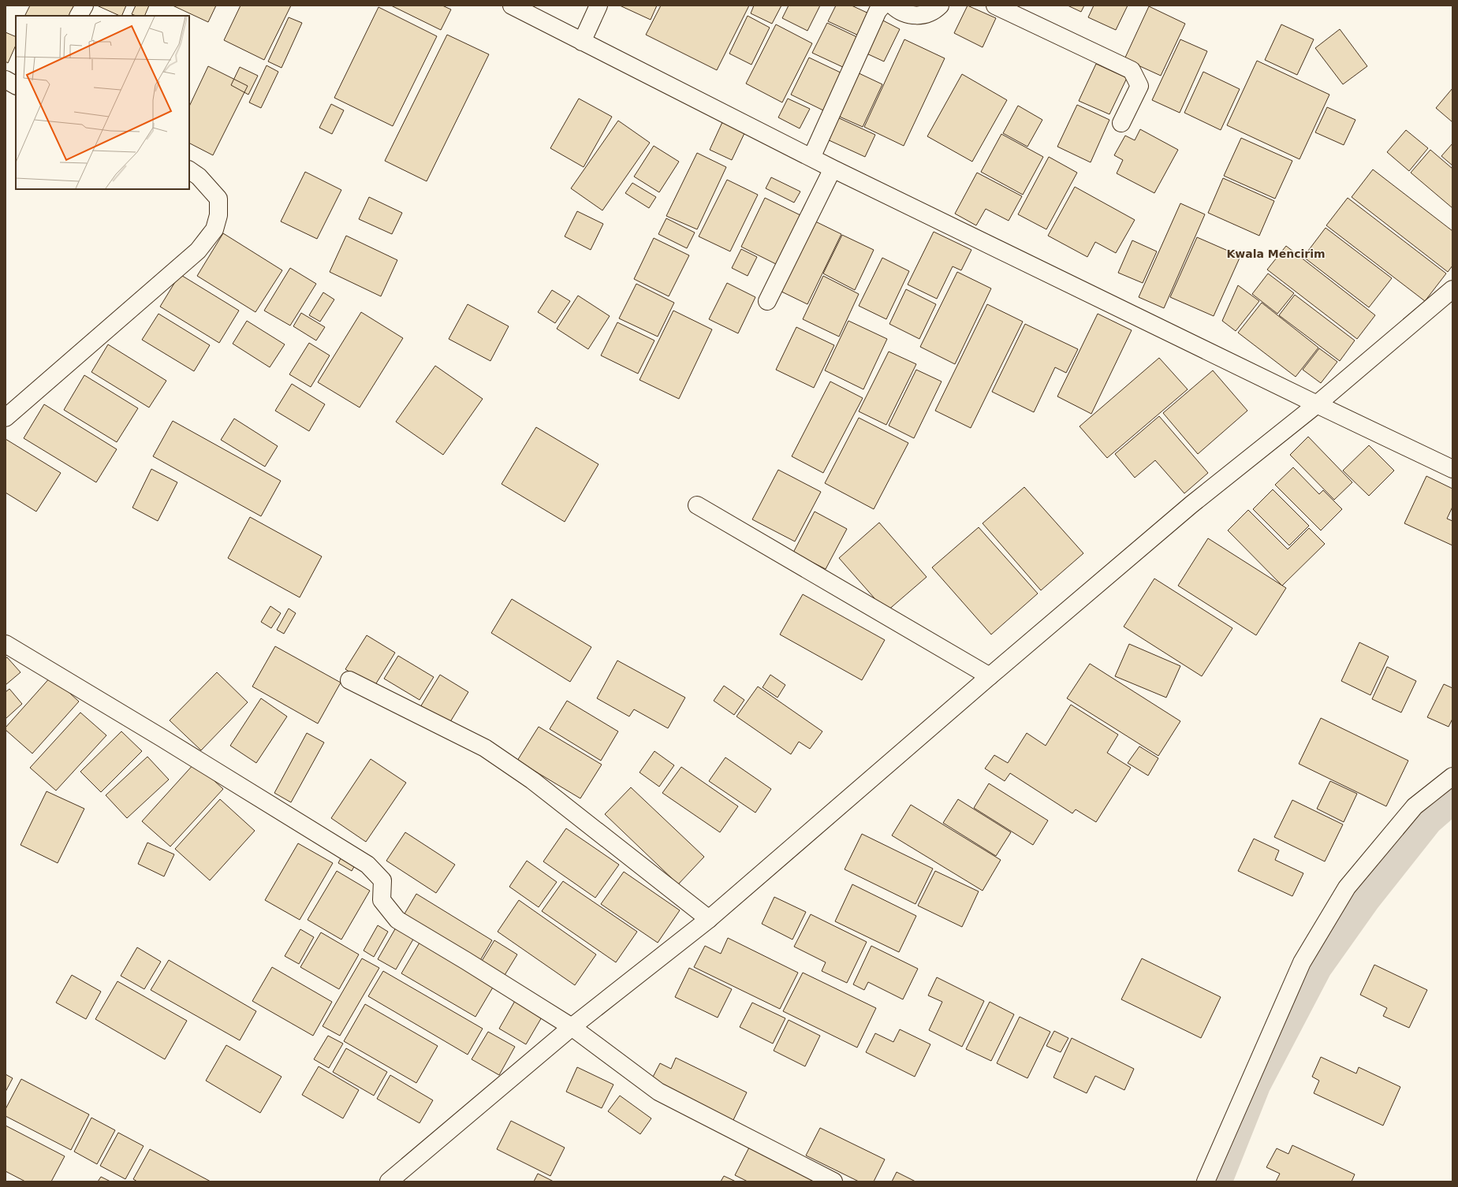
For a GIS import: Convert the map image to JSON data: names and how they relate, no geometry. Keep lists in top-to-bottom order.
{
  "districts": ["Kwala Mencirim"]
}
